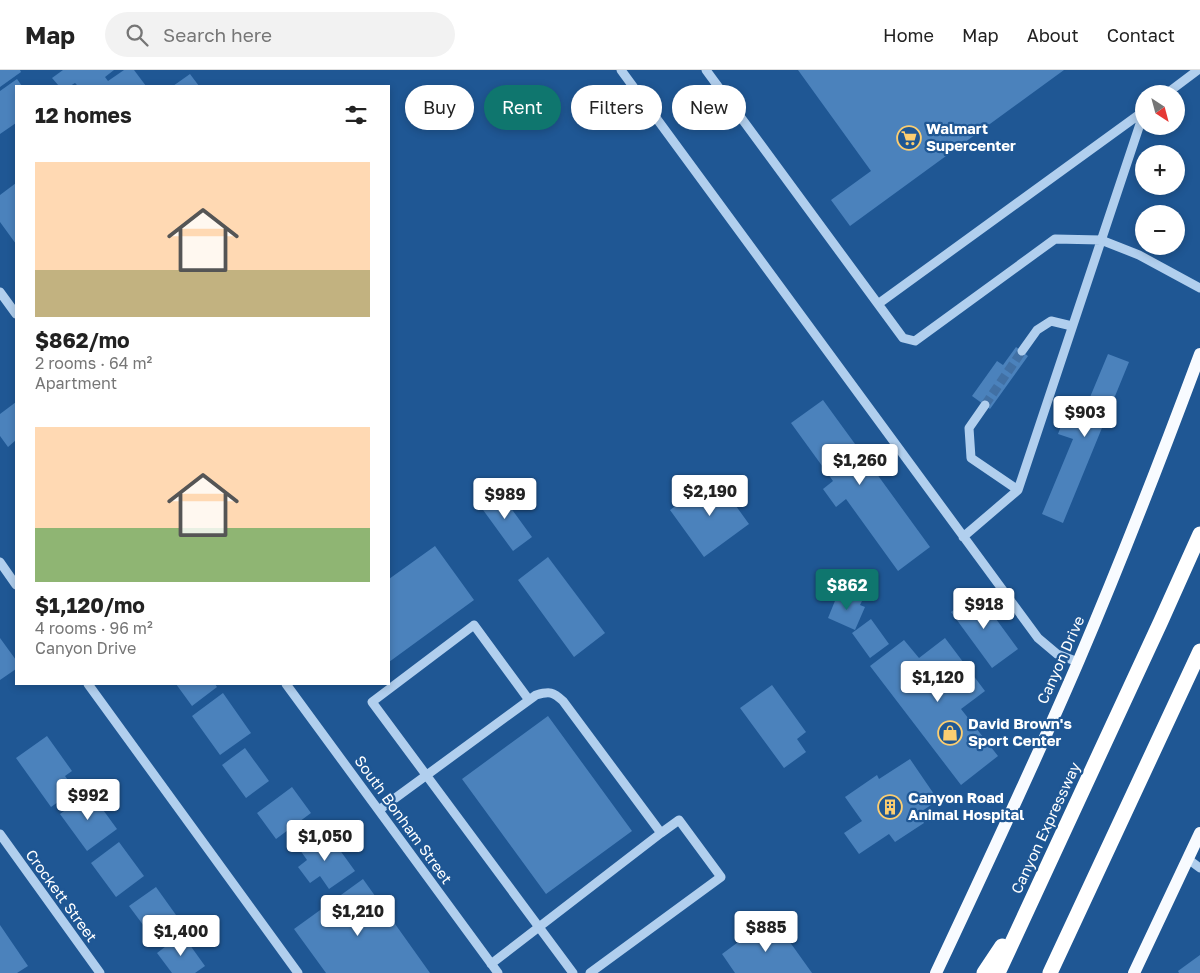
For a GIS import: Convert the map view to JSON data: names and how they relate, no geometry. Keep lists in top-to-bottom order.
{
  "streets": {
    "highway": ["Canyon Expressway"],
    "main road": ["Canyon Drive"],
    "street": ["South Bonham Street", "Crockett Street"]
  },
  "places": {
    "supermarket": ["Walmart Supercenter"],
    "shop": ["David Brown's Sport Center"],
    "building": ["Canyon Road Animal Hospital"]
  },
  "north": "bottom right",
  "page": {
    "header": "Map",
    "search": "Search here",
    "nav": [
      "Home",
      "Map",
      "About",
      "Contact"
    ],
    "map_buttons": ["+", "−"],
    "chip": [
      "Buy",
      "Rent",
      "Filters",
      "New"
    ],
    "heading": "12 homes",
    "list": [
      {
        "name": "$862/mo",
        "note": "2 rooms · 64 m² · Apartment"
      },
      {
        "name": "$1,120/mo",
        "note": "4 rooms · 96 m² · Canyon Drive"
      }
    ],
    "price": [
      "$903",
      "$1,260",
      "$2,190",
      "$989",
      "$862",
      "$918",
      "$1,120",
      "$992",
      "$1,050",
      "$1,210",
      "$885",
      "$1,400"
    ]
  }
}
